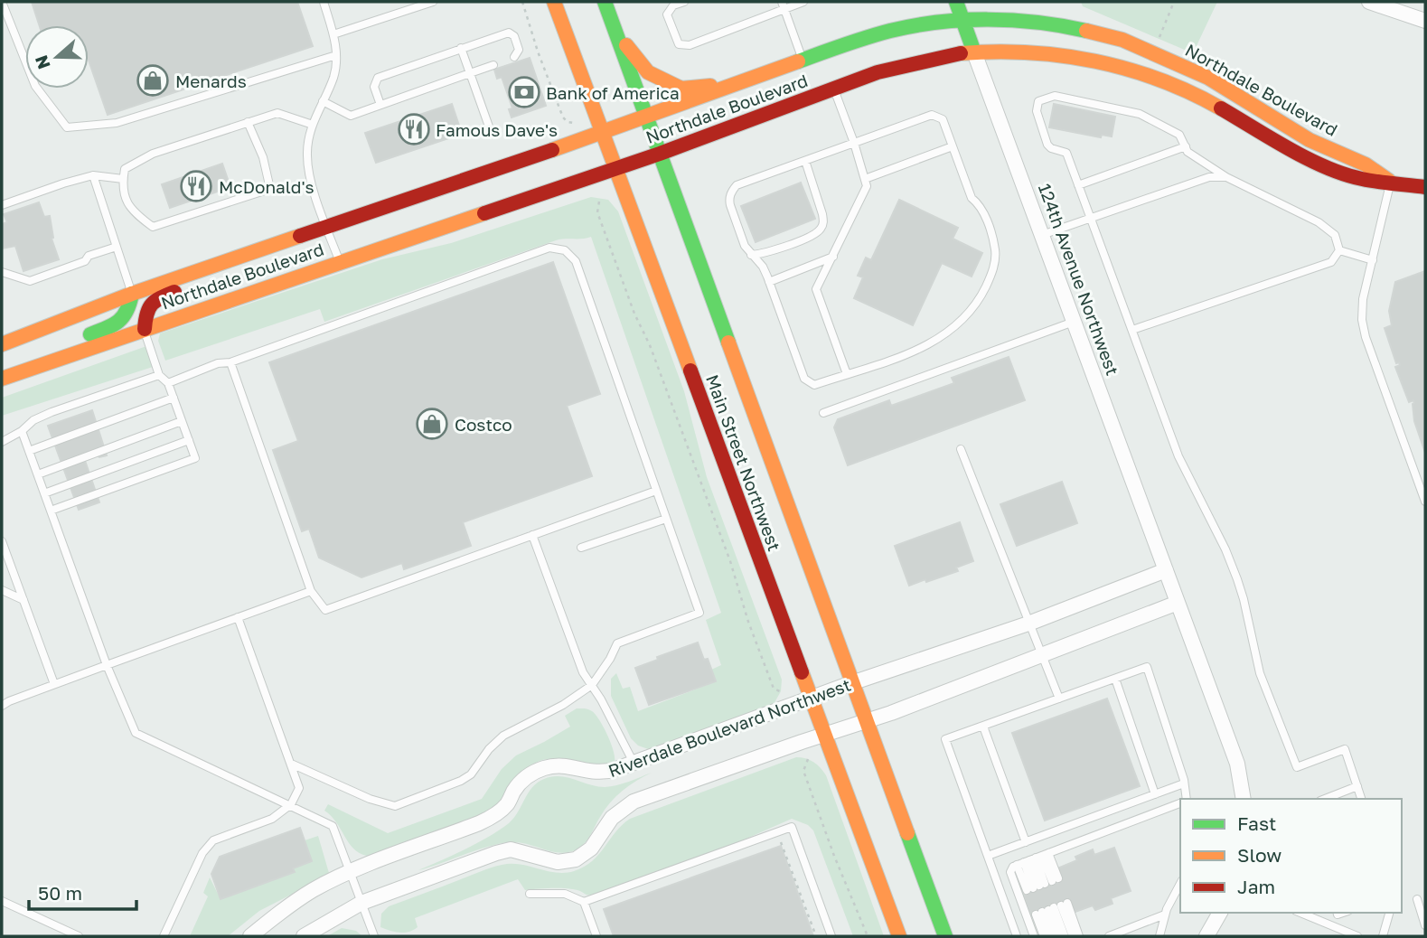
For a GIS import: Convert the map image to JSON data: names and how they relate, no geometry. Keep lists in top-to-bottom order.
{
  "streets": {
    "street": [
      "Northdale Boulevard",
      "124th Avenue Northwest",
      "Main Street Northwest",
      "Riverdale Boulevard Northwest"
    ]
  },
  "crossings": [
    ["Northdale Boulevard", "124th Avenue Northwest"],
    ["Northdale Boulevard", "Main Street Northwest"],
    ["124th Avenue Northwest", "Riverdale Boulevard Northwest"],
    ["Main Street Northwest", "Riverdale Boulevard Northwest"]
  ],
  "places": {
    "shop": ["Menards", "Costco"],
    "bank": ["Bank of America"],
    "restaurant": ["Famous Dave's", "McDonald's"]
  },
  "legend": ["Fast", "Slow", "Jam"],
  "scale_bar": "50 m",
  "north": "left"
}
